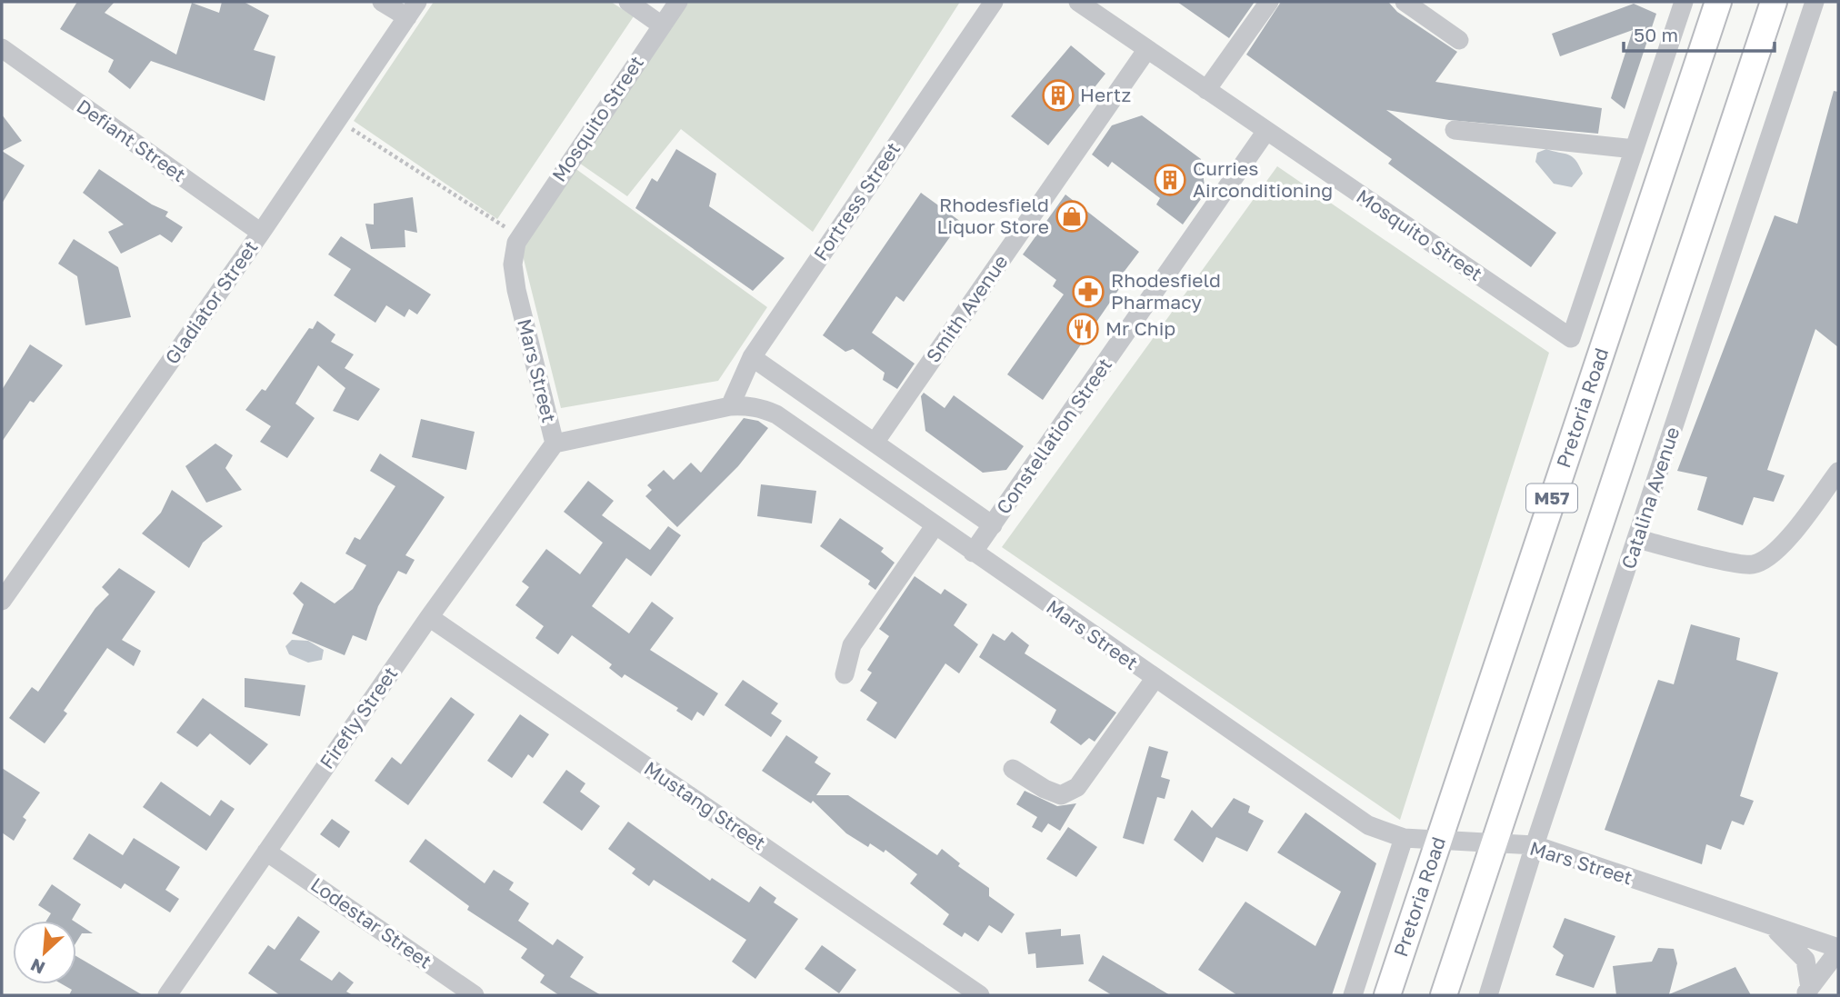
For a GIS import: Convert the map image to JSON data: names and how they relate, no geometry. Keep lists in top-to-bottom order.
{
  "streets": {
    "main road": ["Pretoria Road", "M57"],
    "street": [
      "Mosquito Street",
      "Defiant Street",
      "Fortress Street",
      "Gladiator Street",
      "Smith Avenue",
      "Mars Street",
      "Constellation Street",
      "Catalina Avenue",
      "Firefly Street",
      "Mustang Street",
      "Lodestar Street"
    ]
  },
  "crossings": [
    ["Mosquito Street", "Smith Avenue"],
    ["Mosquito Street", "Mars Street"],
    ["Mosquito Street", "Constellation Street"],
    ["Defiant Street", "Gladiator Street"],
    ["Fortress Street", "Mars Street"],
    ["Mars Street", "Pretoria Road"],
    ["Mars Street", "Constellation Street"],
    ["Mars Street", "M57"],
    ["Mars Street", "Catalina Avenue"],
    ["Mars Street", "Firefly Street"],
    ["Firefly Street", "Mustang Street"],
    ["Firefly Street", "Lodestar Street"]
  ],
  "places": {
    "building": ["Hertz", "Curries Airconditioning"],
    "shop": ["Rhodesfield Liquor Store"],
    "pharmacy": ["Rhodesfield Pharmacy"],
    "restaurant": ["Mr Chip"]
  },
  "scale_bar": "50 m",
  "north": "bottom left"
}
